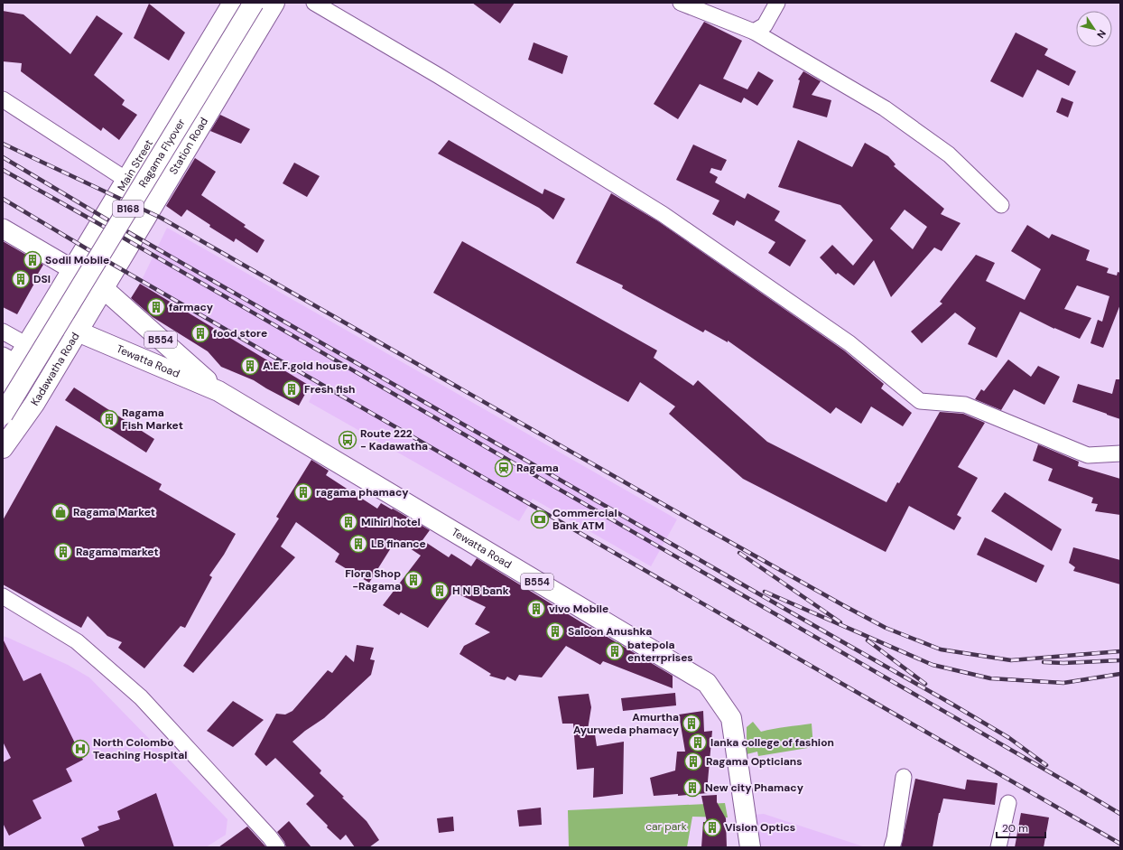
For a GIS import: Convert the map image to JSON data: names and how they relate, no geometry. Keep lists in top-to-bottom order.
{
  "streets": {
    "main road": [
      "Station Road",
      "Ragama Flyover",
      "Main Street",
      "B168",
      "B554",
      "Tewatta Road",
      "Kadawatha Road"
    ]
  },
  "crossings": [
    ["Station Road", "Tewatta Road"],
    ["Station Road", "Kadawatha Road"],
    ["Main Street", "Tewatta Road"],
    ["Tewatta Road", "Kadawatha Road"]
  ],
  "parks": ["car park"],
  "places": {
    "building": [
      "Sodil Mobile",
      "DSI",
      "farmacy",
      "food store",
      "A.E.F.gold house",
      "Fresh fish",
      "Ragama Fish Market",
      "ragama phamacy",
      "Mihiri hotel",
      "LB finance",
      "Ragama market",
      "Flora Shop -Ragama",
      "H N B bank",
      "vivo Mobile",
      "Saloon Anushka",
      "batepola enterrprises",
      "Amurtha Ayurweda phamacy",
      "lanka college of fashion",
      "Ragama Opticians",
      "New city Phamacy",
      "Vision Optics"
    ],
    "bus stop": ["Route 222 - Kadawatha"],
    "station": ["Ragama"],
    "shop": ["Ragama Market"],
    "bank": ["Commercial Bank ATM"],
    "hospital": ["North Colombo Teaching Hospital"]
  },
  "scale_bar": "20 m",
  "north": "bottom right"
}
